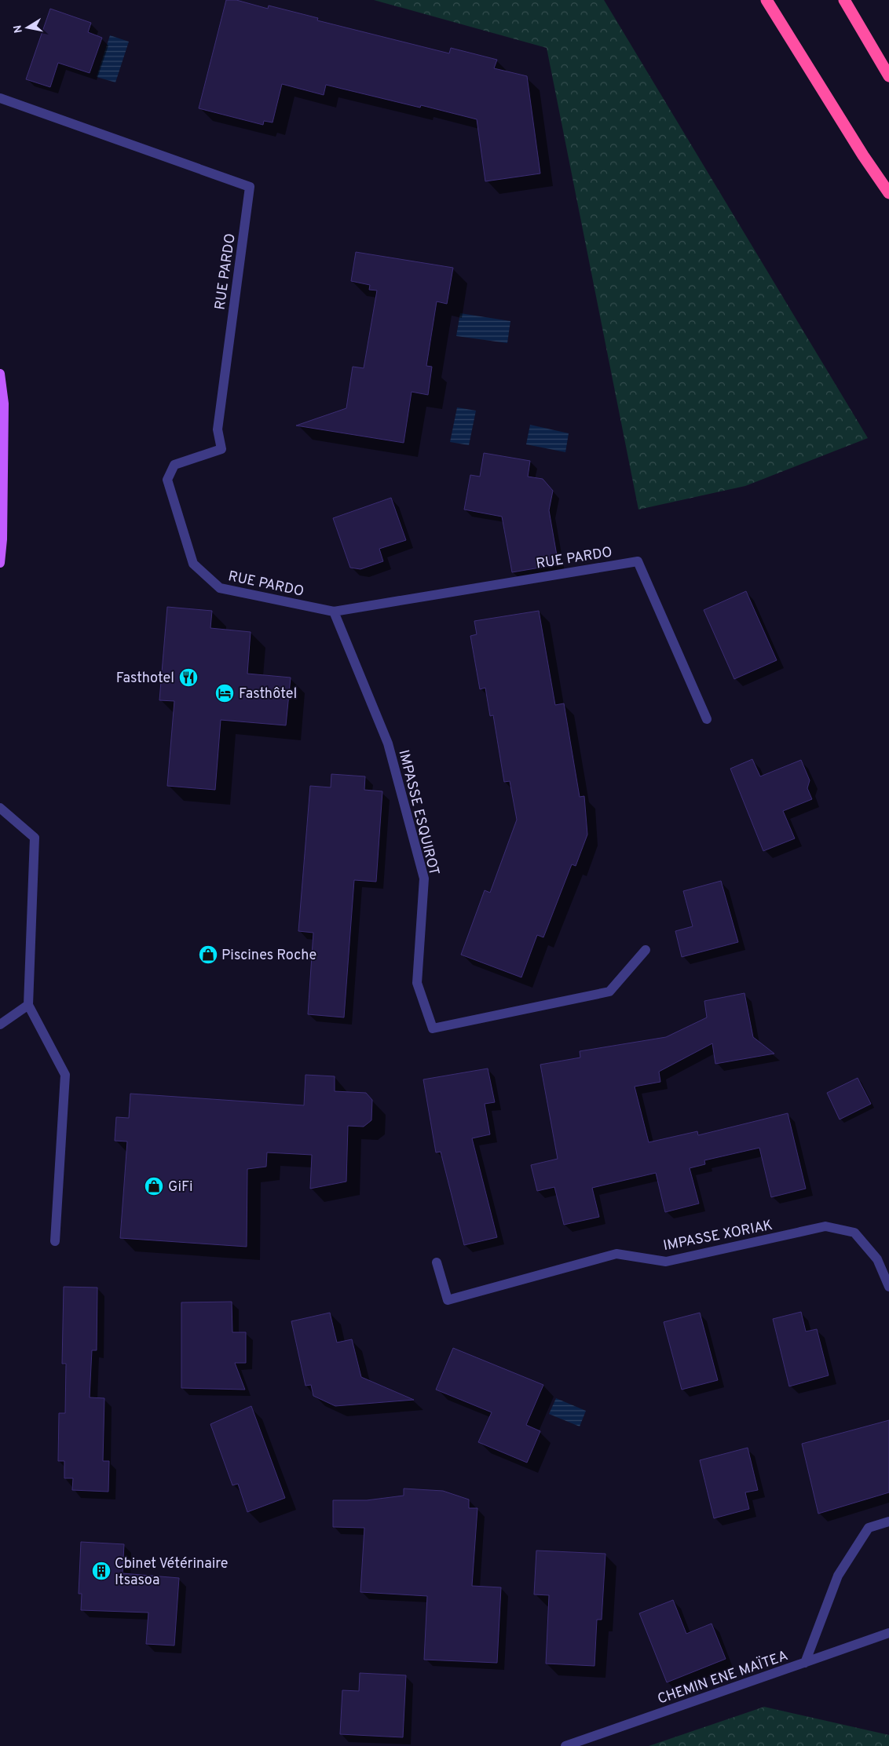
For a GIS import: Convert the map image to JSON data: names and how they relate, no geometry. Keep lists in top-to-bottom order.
{
  "streets": {
    "street": [
      "RUE PARDO",
      "IMPASSE ESQUIROT",
      "IMPASSE XORIAK",
      "CHEMIN ENE MAÏTEA"
    ]
  },
  "crossings": [
    ["RUE PARDO", "IMPASSE ESQUIROT"]
  ],
  "places": {
    "restaurant": ["Fasthotel"],
    "hotel": ["Fasthôtel"],
    "shop": ["Piscines Roche", "GiFi"],
    "building": ["Cbinet Vétérinaire Itsasoa"]
  },
  "north": "left"
}
